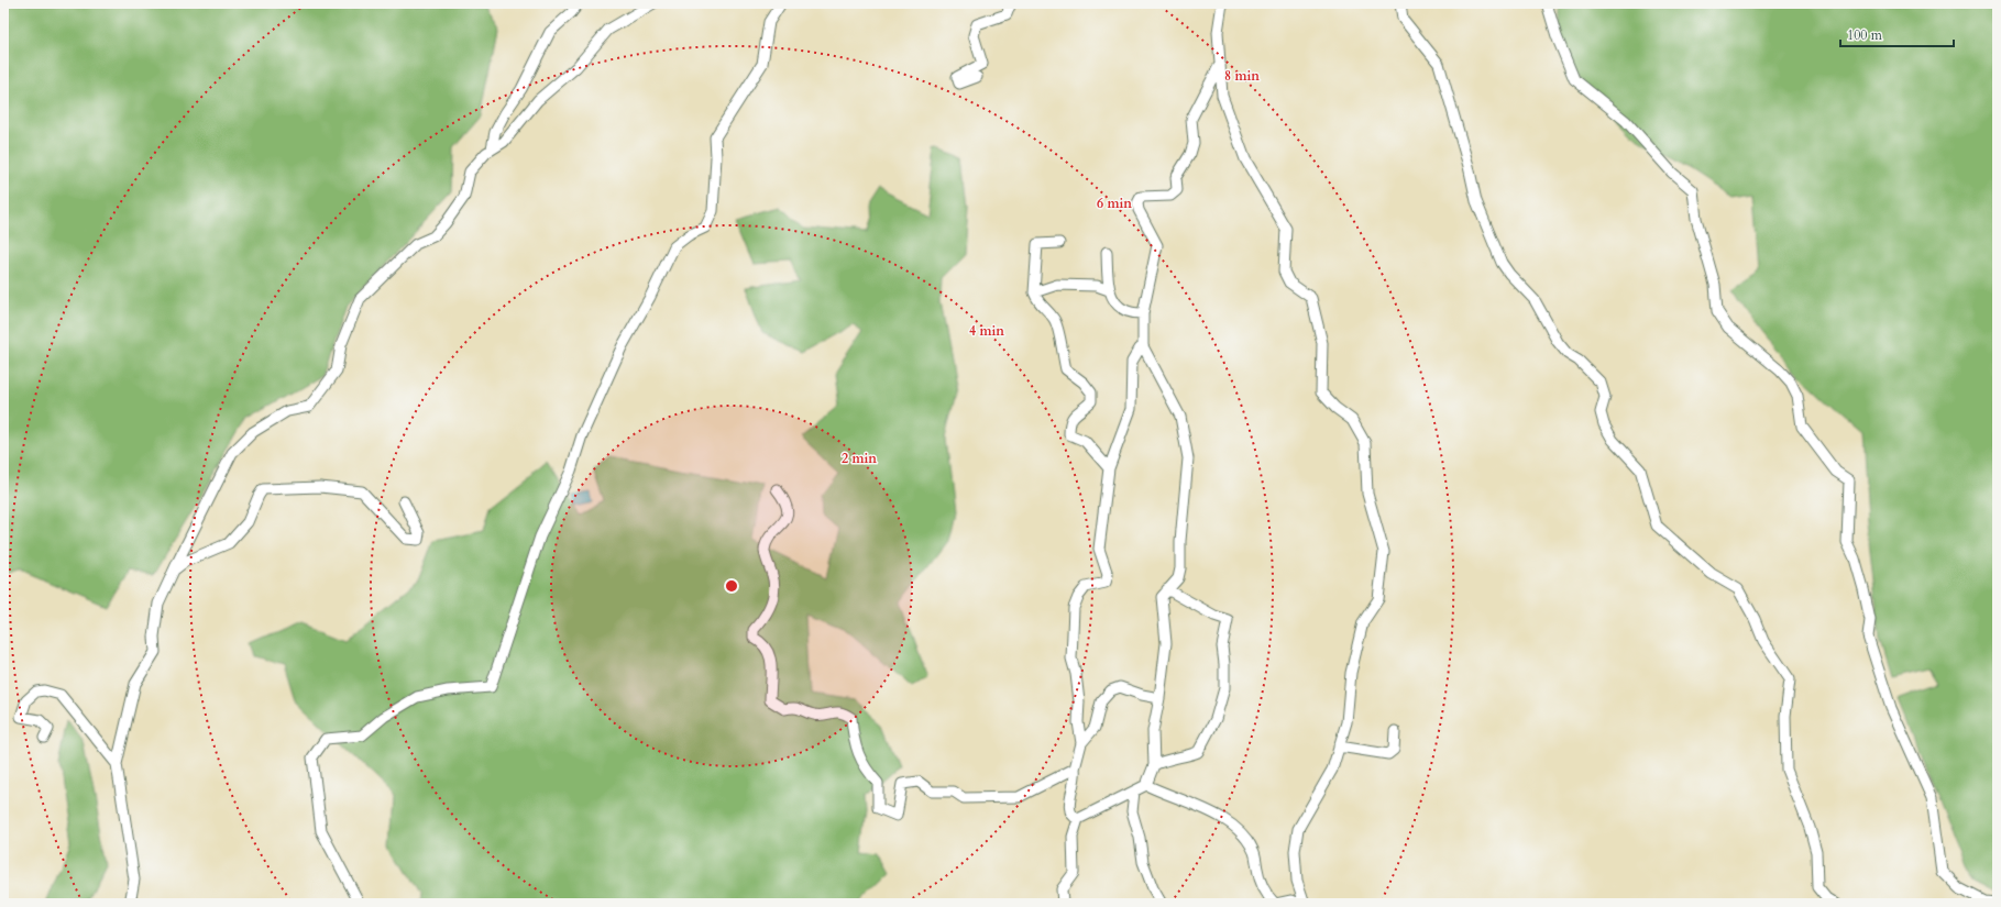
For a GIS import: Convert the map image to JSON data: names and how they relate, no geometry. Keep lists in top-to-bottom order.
{
  "scale_bar": "100 m",
  "rings": [
    "8 min",
    "6 min",
    "4 min",
    "2 min"
  ]
}
